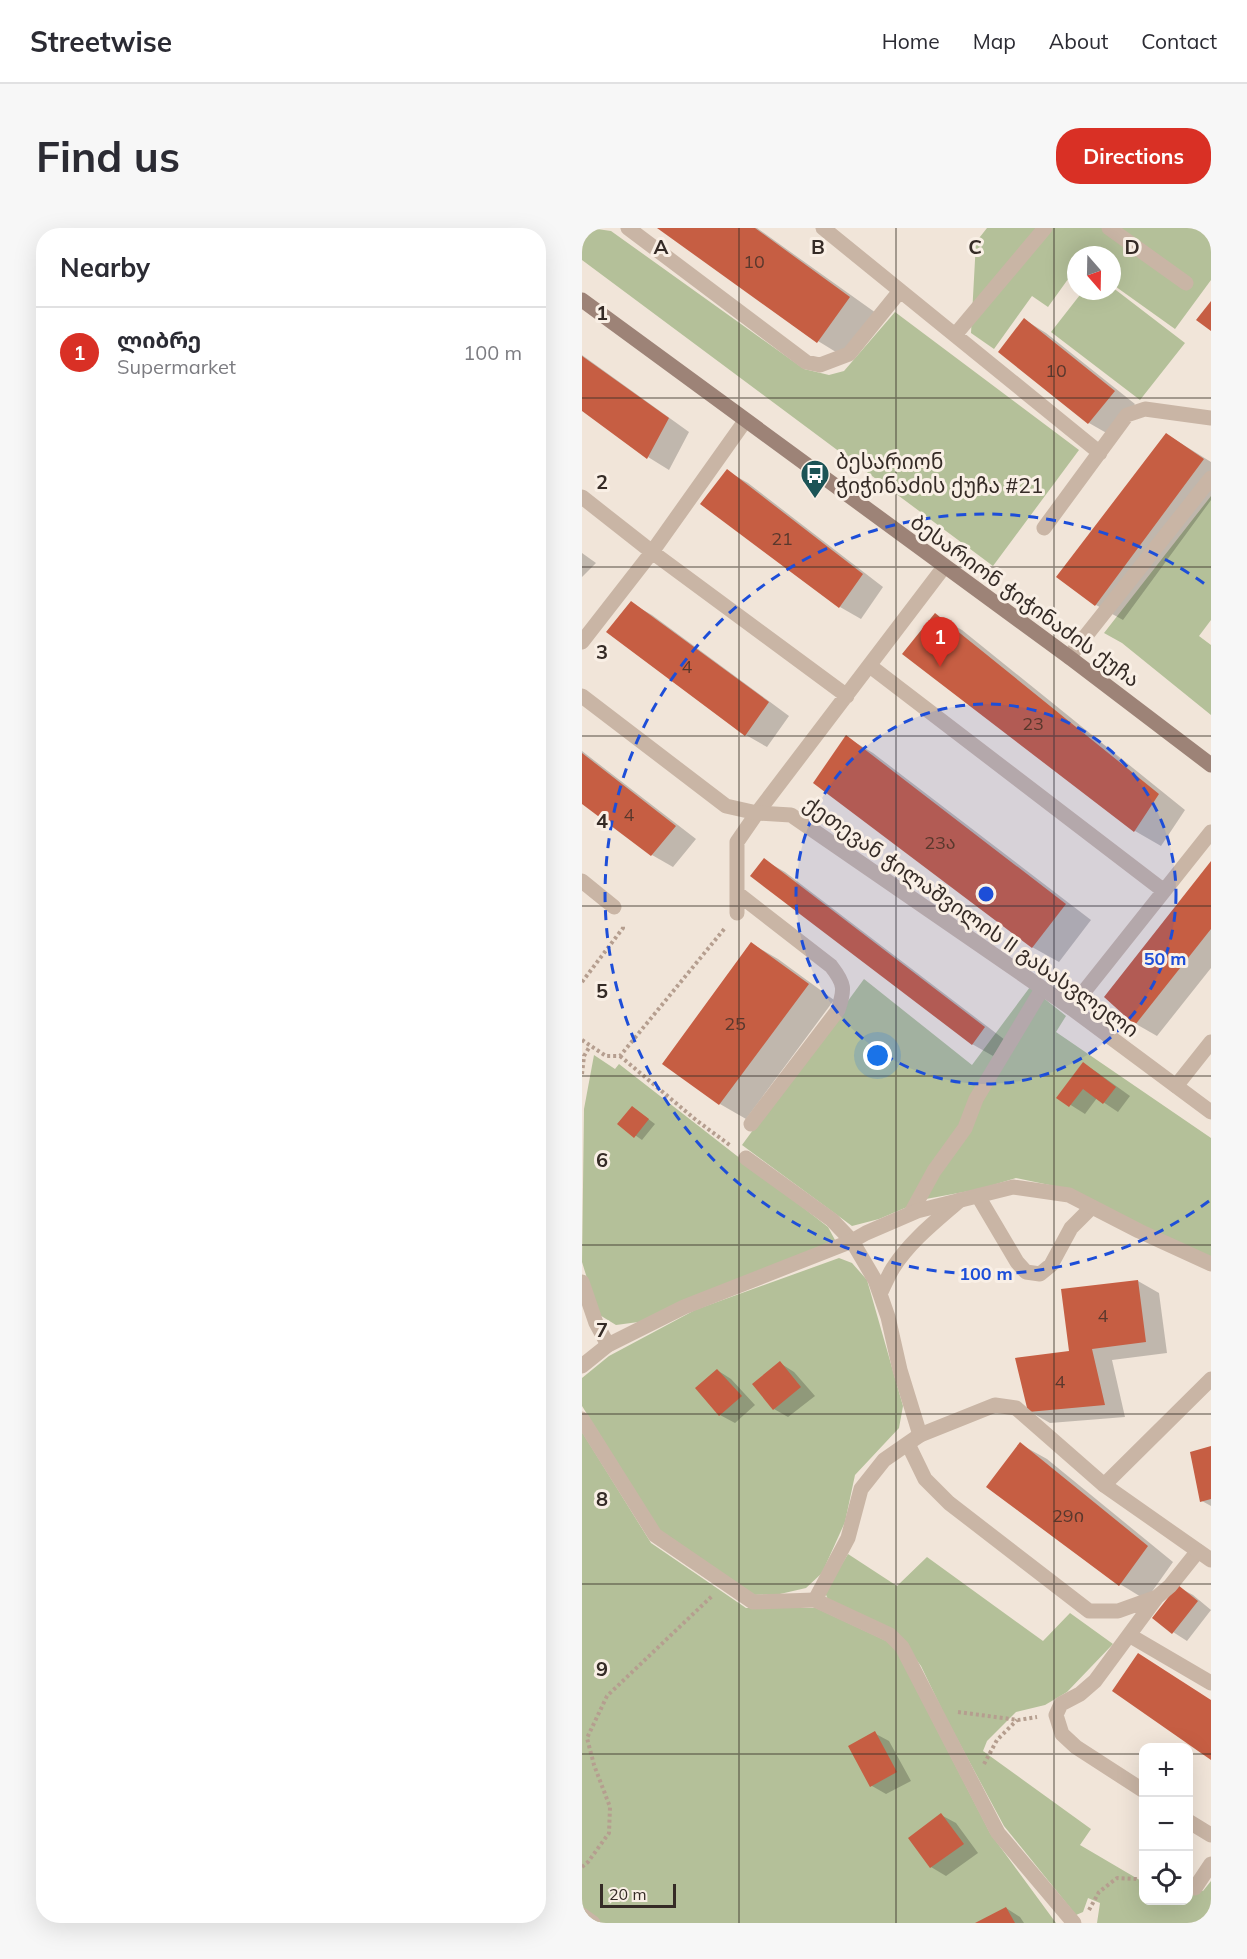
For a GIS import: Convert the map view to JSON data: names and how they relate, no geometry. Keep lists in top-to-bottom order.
{
  "streets": {
    "street": ["ბესარიონ ჭიჭინაძის ქუჩა", "ქეთევან ჭილაშვილის II გასასვლელი"]
  },
  "places": {
    "bus stop": ["ბესარიონ ჭიჭინაძის ქუჩა #21"]
  },
  "house_numbers": [
    "10",
    "10",
    "21",
    "4",
    "23",
    "4",
    "23ა",
    "25",
    "4",
    "4",
    "29ი"
  ],
  "scale_bar": "20 m",
  "north": "bottom",
  "page": {
    "header": "Streetwise",
    "nav": [
      "Home",
      "Map",
      "About",
      "Contact"
    ],
    "buttons": "Directions",
    "title": "Find us",
    "heading": "Nearby",
    "list": [
      {
        "mark": "1",
        "name": "ლიბრე",
        "note": "Supermarket",
        "value": "100 m"
      }
    ],
    "pins": "1",
    "map_buttons": ["+", "−"],
    "scale": "20 m"
  },
  "grid": {
    "columns": [
      "A",
      "B",
      "C",
      "D"
    ],
    "rows": [
      "1",
      "2",
      "3",
      "4",
      "5",
      "6",
      "7",
      "8",
      "9"
    ]
  },
  "rings": ["50 m", "100 m"]
}
